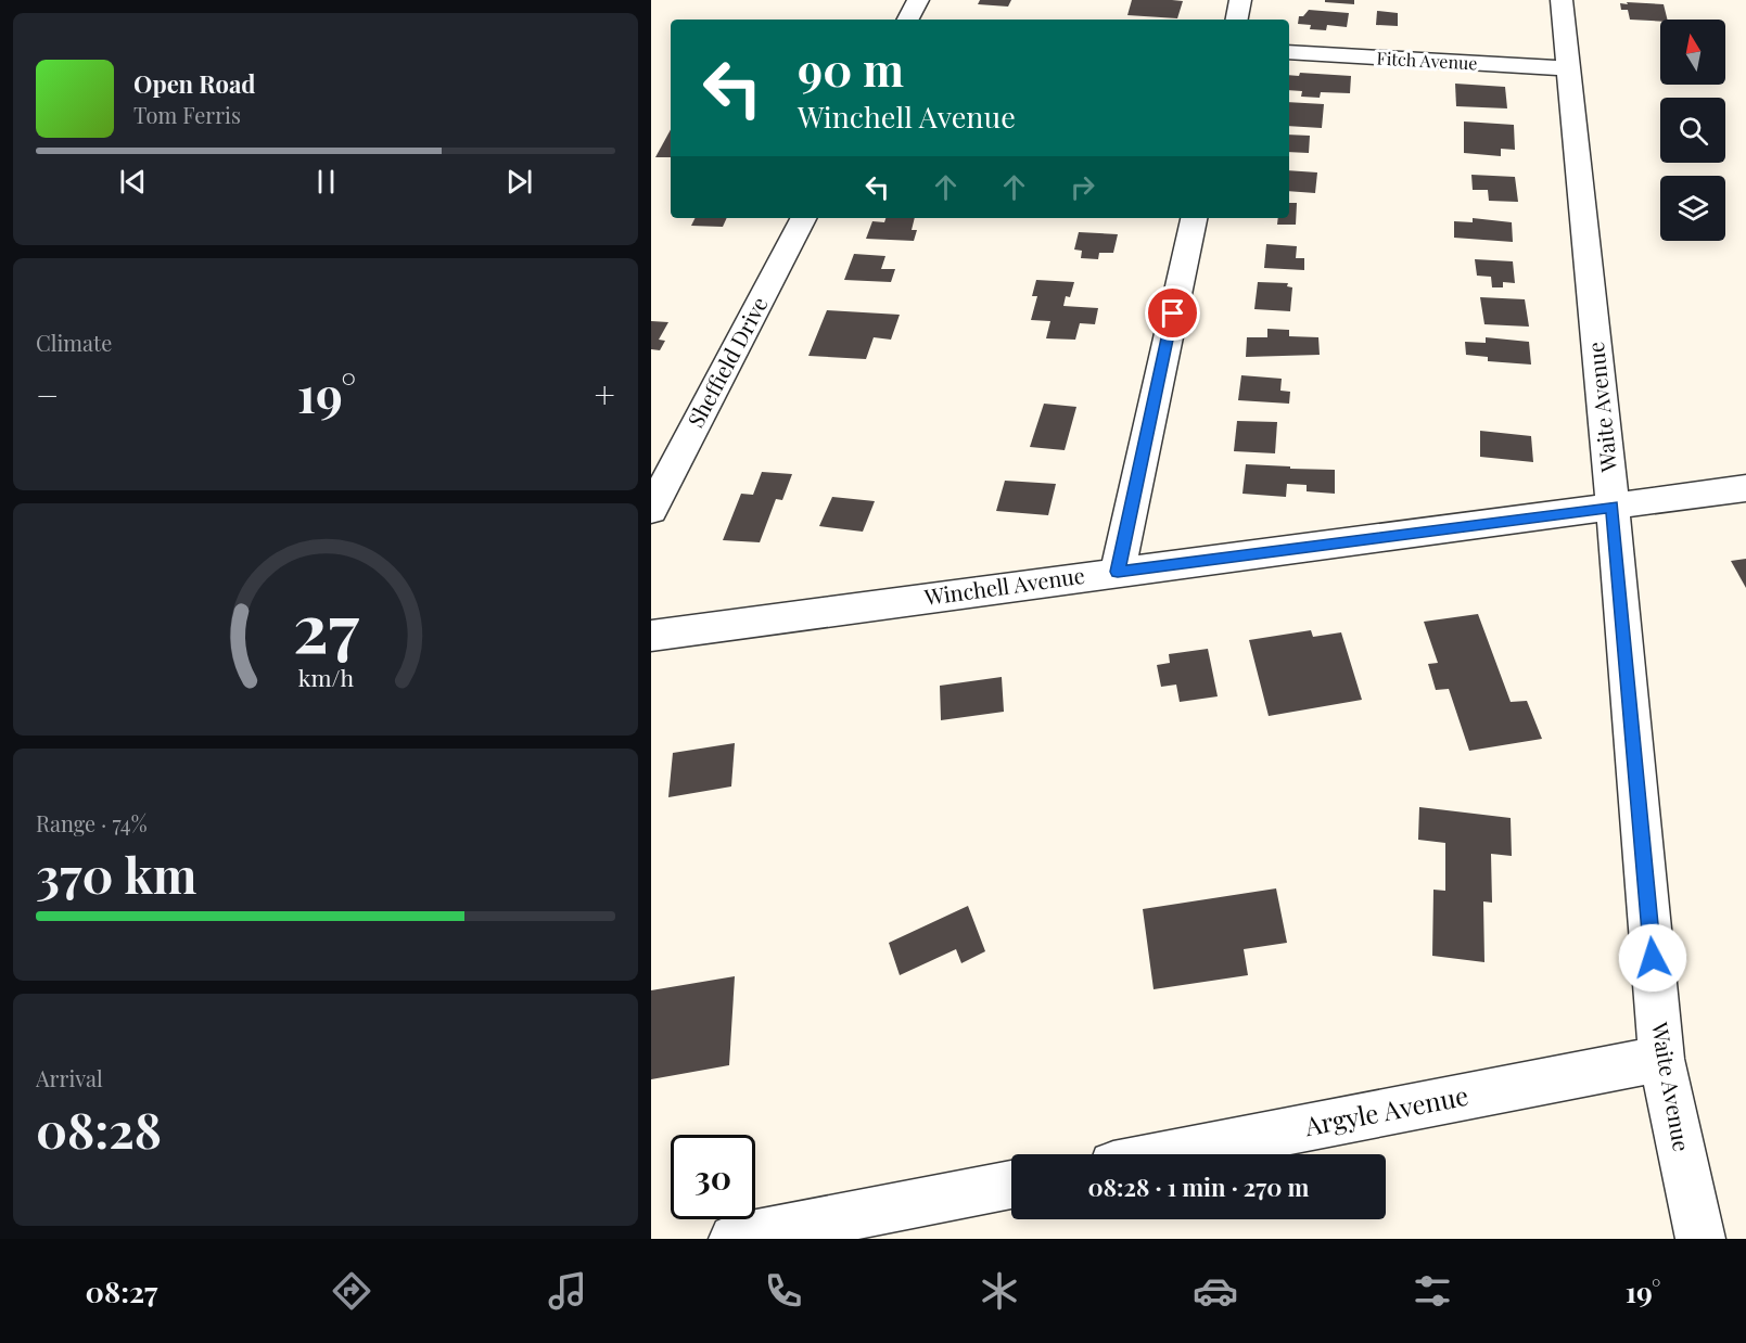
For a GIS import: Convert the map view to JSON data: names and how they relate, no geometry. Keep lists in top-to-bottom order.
{
  "streets": {
    "street": [
      "Fitch Avenue",
      "Sheffield Drive",
      "Waite Avenue",
      "Winchell Avenue",
      "Argyle Avenue"
    ]
  },
  "crossings": [
    ["Fitch Avenue", "Waite Avenue"],
    ["Waite Avenue", "Winchell Avenue"],
    ["Waite Avenue", "Argyle Avenue"]
  ],
  "north": "top",
  "page": {
    "turn": ["90 m", "Winchell Avenue"],
    "song": ["Open Road", "Tom Ferris"],
    "tile": [
      "Climate",
      ["Range · 74%", "370 km"],
      ["Arrival", "08:28"]
    ],
    "heat": ["−", "19°", "+"],
    "limit": "30",
    "trip": "08:28 · 1 min · 270 m",
    "tabs": ["08:27", "19°"],
    "gauge": ["27", "km/h"]
  }
}
